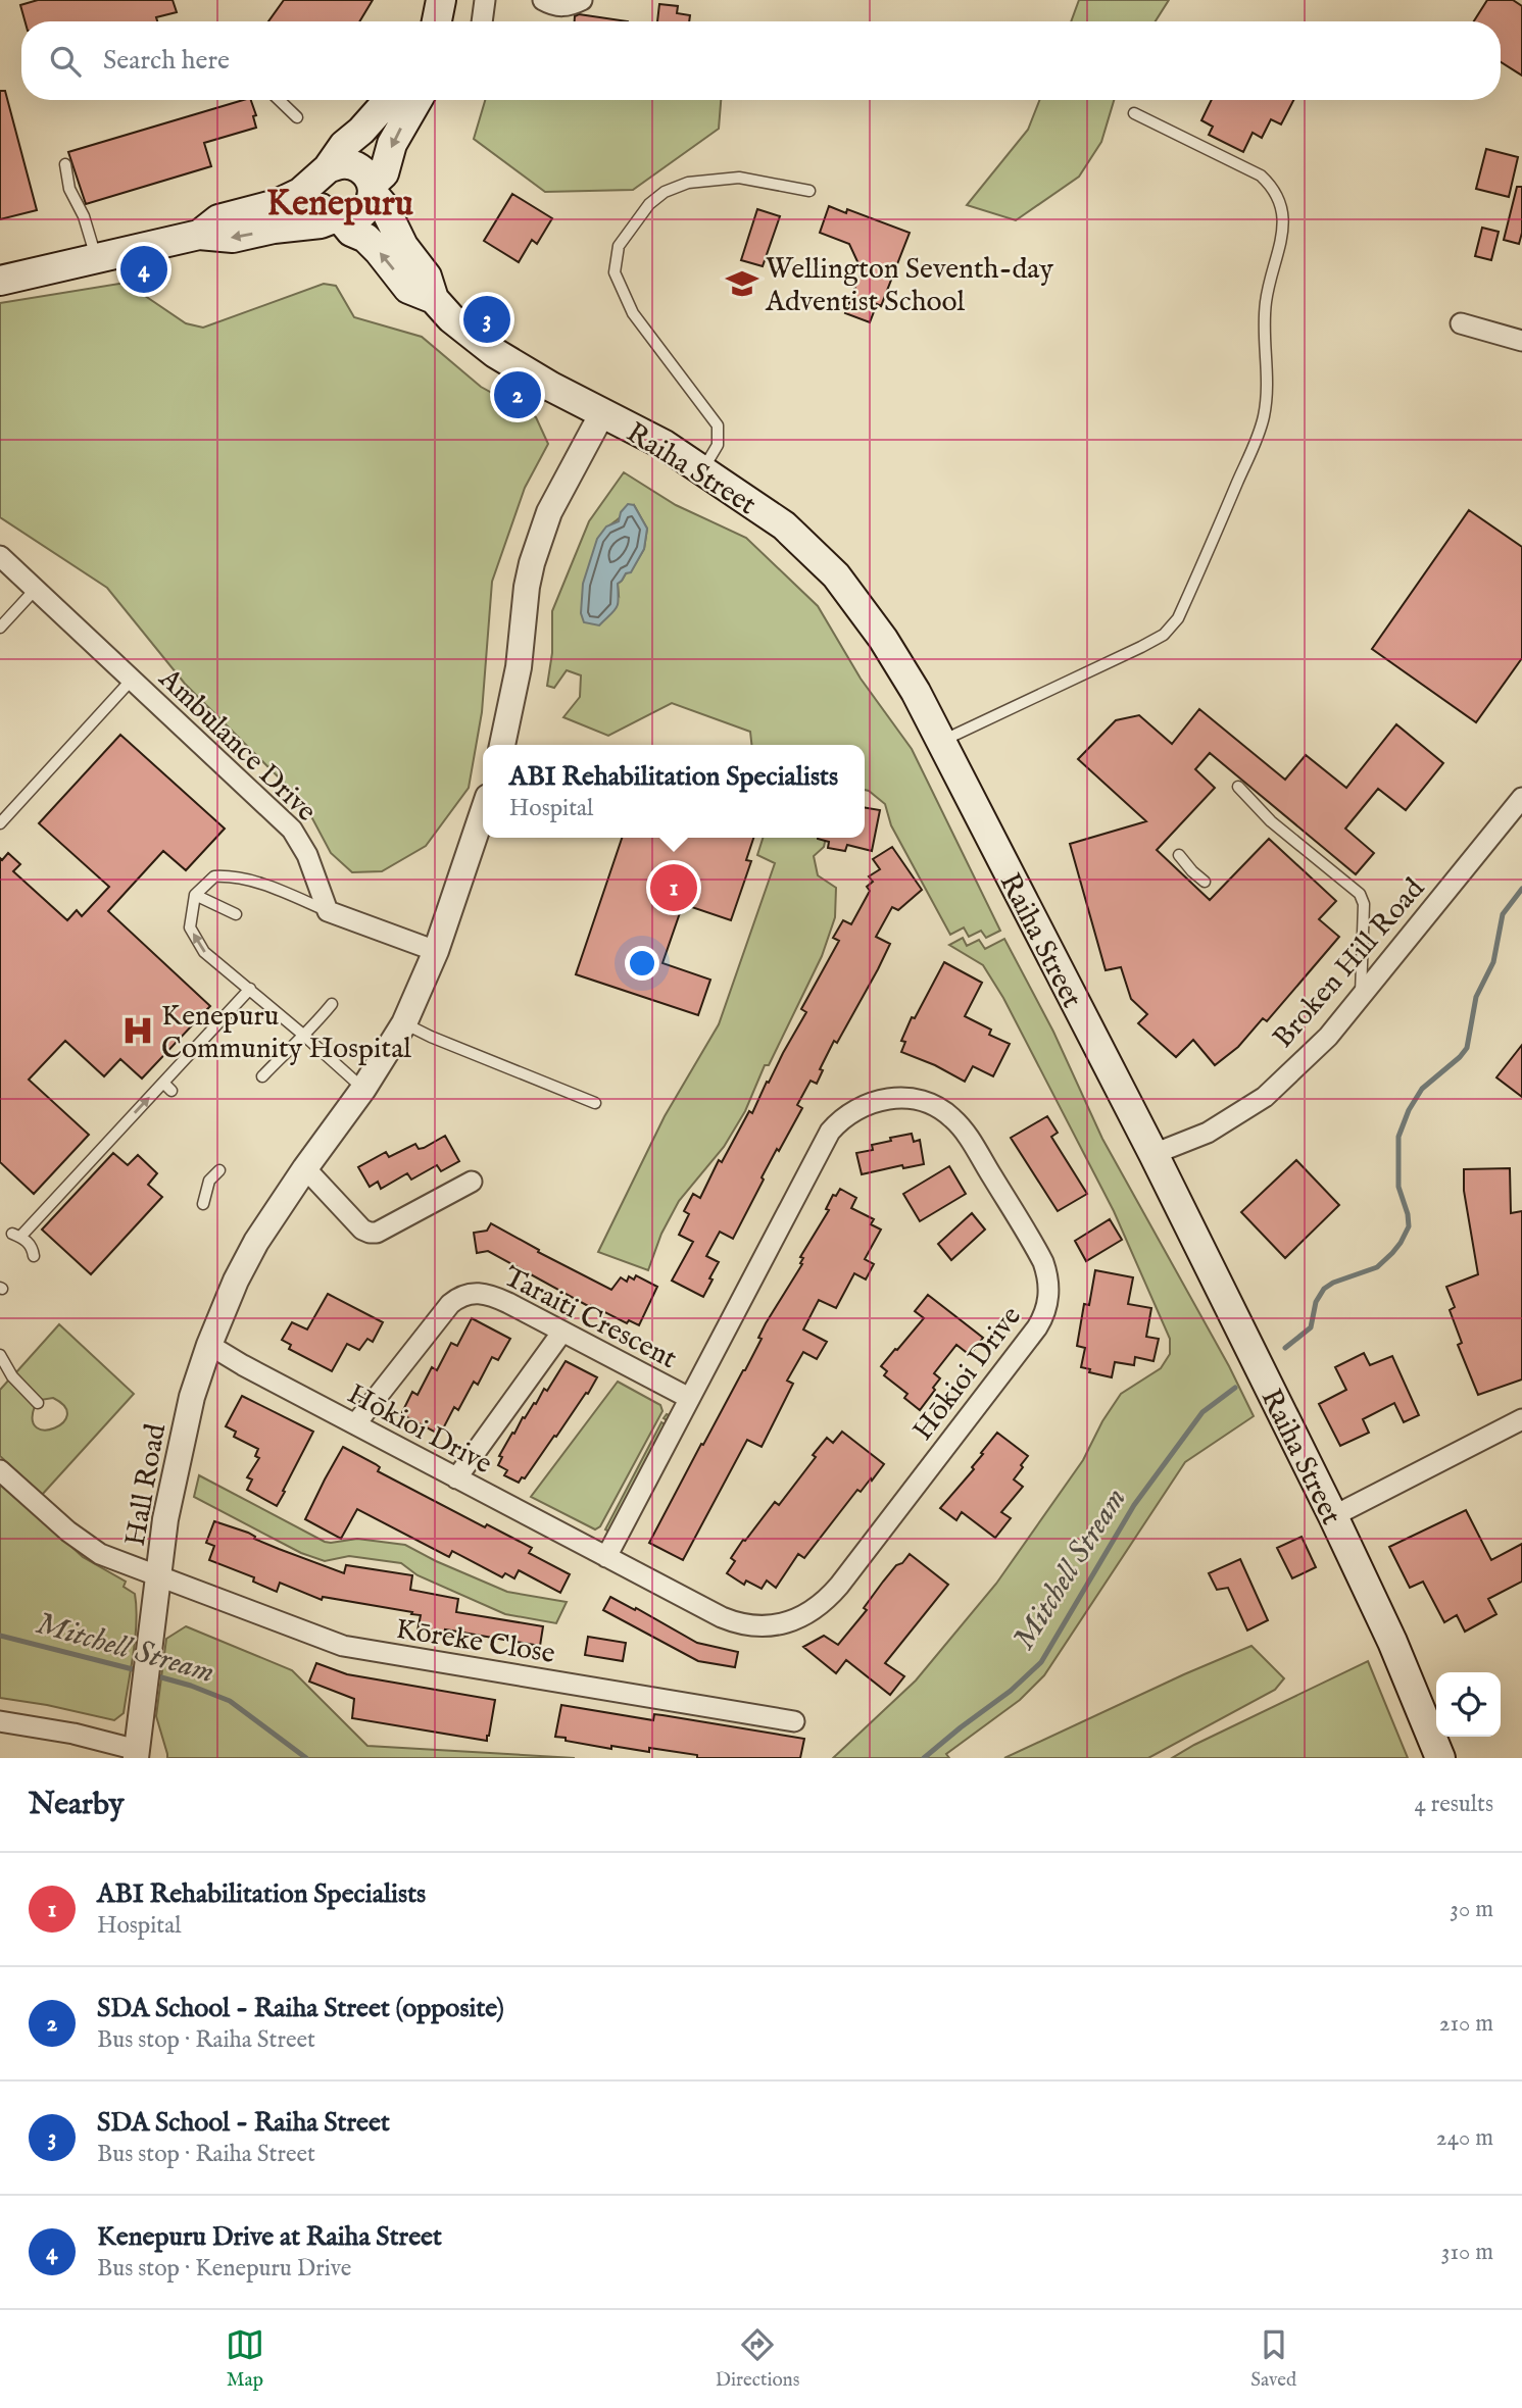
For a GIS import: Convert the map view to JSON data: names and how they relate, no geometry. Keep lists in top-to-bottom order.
{
  "streets": {
    "main road": ["Raiha Street"],
    "street": [
      "Ambulance Drive",
      "Broken Hill Road",
      "Taraiti Crescent",
      "Hōkioi Drive",
      "Hall Road",
      "Kōreke Close"
    ]
  },
  "crossings": [
    ["Raiha Street", "Broken Hill Road"],
    ["Taraiti Crescent", "Hōkioi Drive"],
    ["Hōkioi Drive", "Hall Road"],
    ["Hall Road", "Kōreke Close"]
  ],
  "districts": ["Kenepuru"],
  "water": ["Mitchell Stream"],
  "places": {
    "school or university": ["Wellington Seventh-day Adventist School"],
    "hospital": ["Kenepuru Community Hospital"]
  },
  "page": {
    "search": "Search here",
    "pins": [
      "4",
      "3",
      "2",
      "1"
    ],
    "popup": ["ABI Rehabilitation Specialists", "Hospital"],
    "heading": ["Nearby", "4 results"],
    "list": [
      {
        "mark": "1",
        "name": "ABI Rehabilitation Specialists",
        "note": "Hospital",
        "value": "30 m"
      },
      {
        "mark": "2",
        "name": "SDA School - Raiha Street (opposite)",
        "note": "Bus stop · Raiha Street",
        "value": "210 m"
      },
      {
        "mark": "3",
        "name": "SDA School - Raiha Street",
        "note": "Bus stop · Raiha Street",
        "value": "240 m"
      },
      {
        "mark": "4",
        "name": "Kenepuru Drive at Raiha Street",
        "note": "Bus stop · Kenepuru Drive",
        "value": "310 m"
      }
    ],
    "nav": ["Map", "Directions", "Saved"]
  }
}
